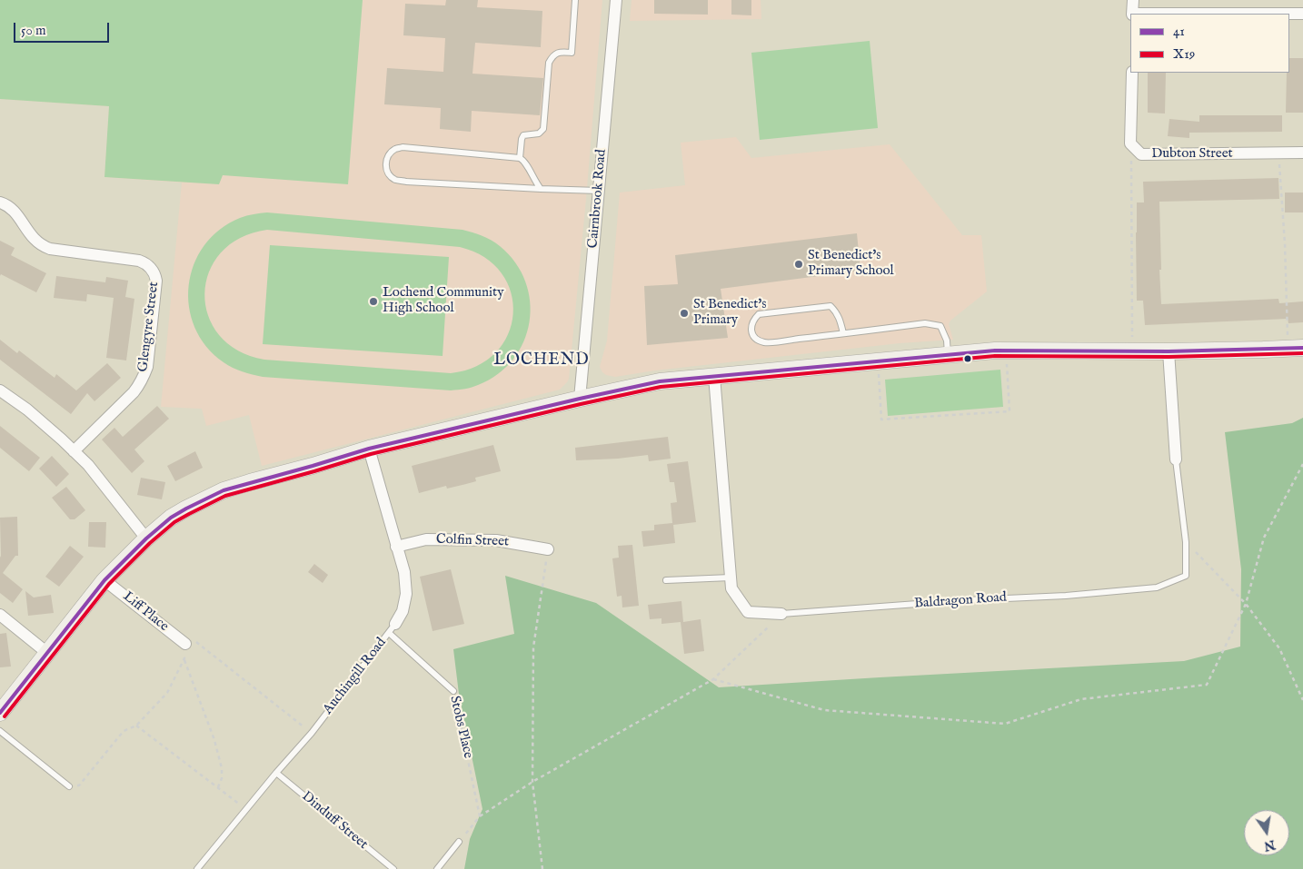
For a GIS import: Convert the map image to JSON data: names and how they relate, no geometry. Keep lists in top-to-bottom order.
{
  "streets": {
    "street": [
      "Dubton Street",
      "Cairnbrook Road",
      "Glengyre Street",
      "Colfin Street",
      "Baldragon Road",
      "Liff Place",
      "Auchingill Road"
    ],
    "lane": ["Stobs Place", "Dinduff Street"]
  },
  "crossings": [
    ["Colfin Street", "Auchingill Road"],
    ["Auchingill Road", "Stobs Place"],
    ["Auchingill Road", "Dinduff Street"]
  ],
  "districts": ["LOCHEND"],
  "places": ["St Benedict's Primary School", "Lochend Community High School", "St Benedict's Primary"],
  "lines": ["transit line 41", "transit line X19"],
  "legend": ["41", "X19"],
  "scale_bar": "50 m",
  "north": "bottom"
}
